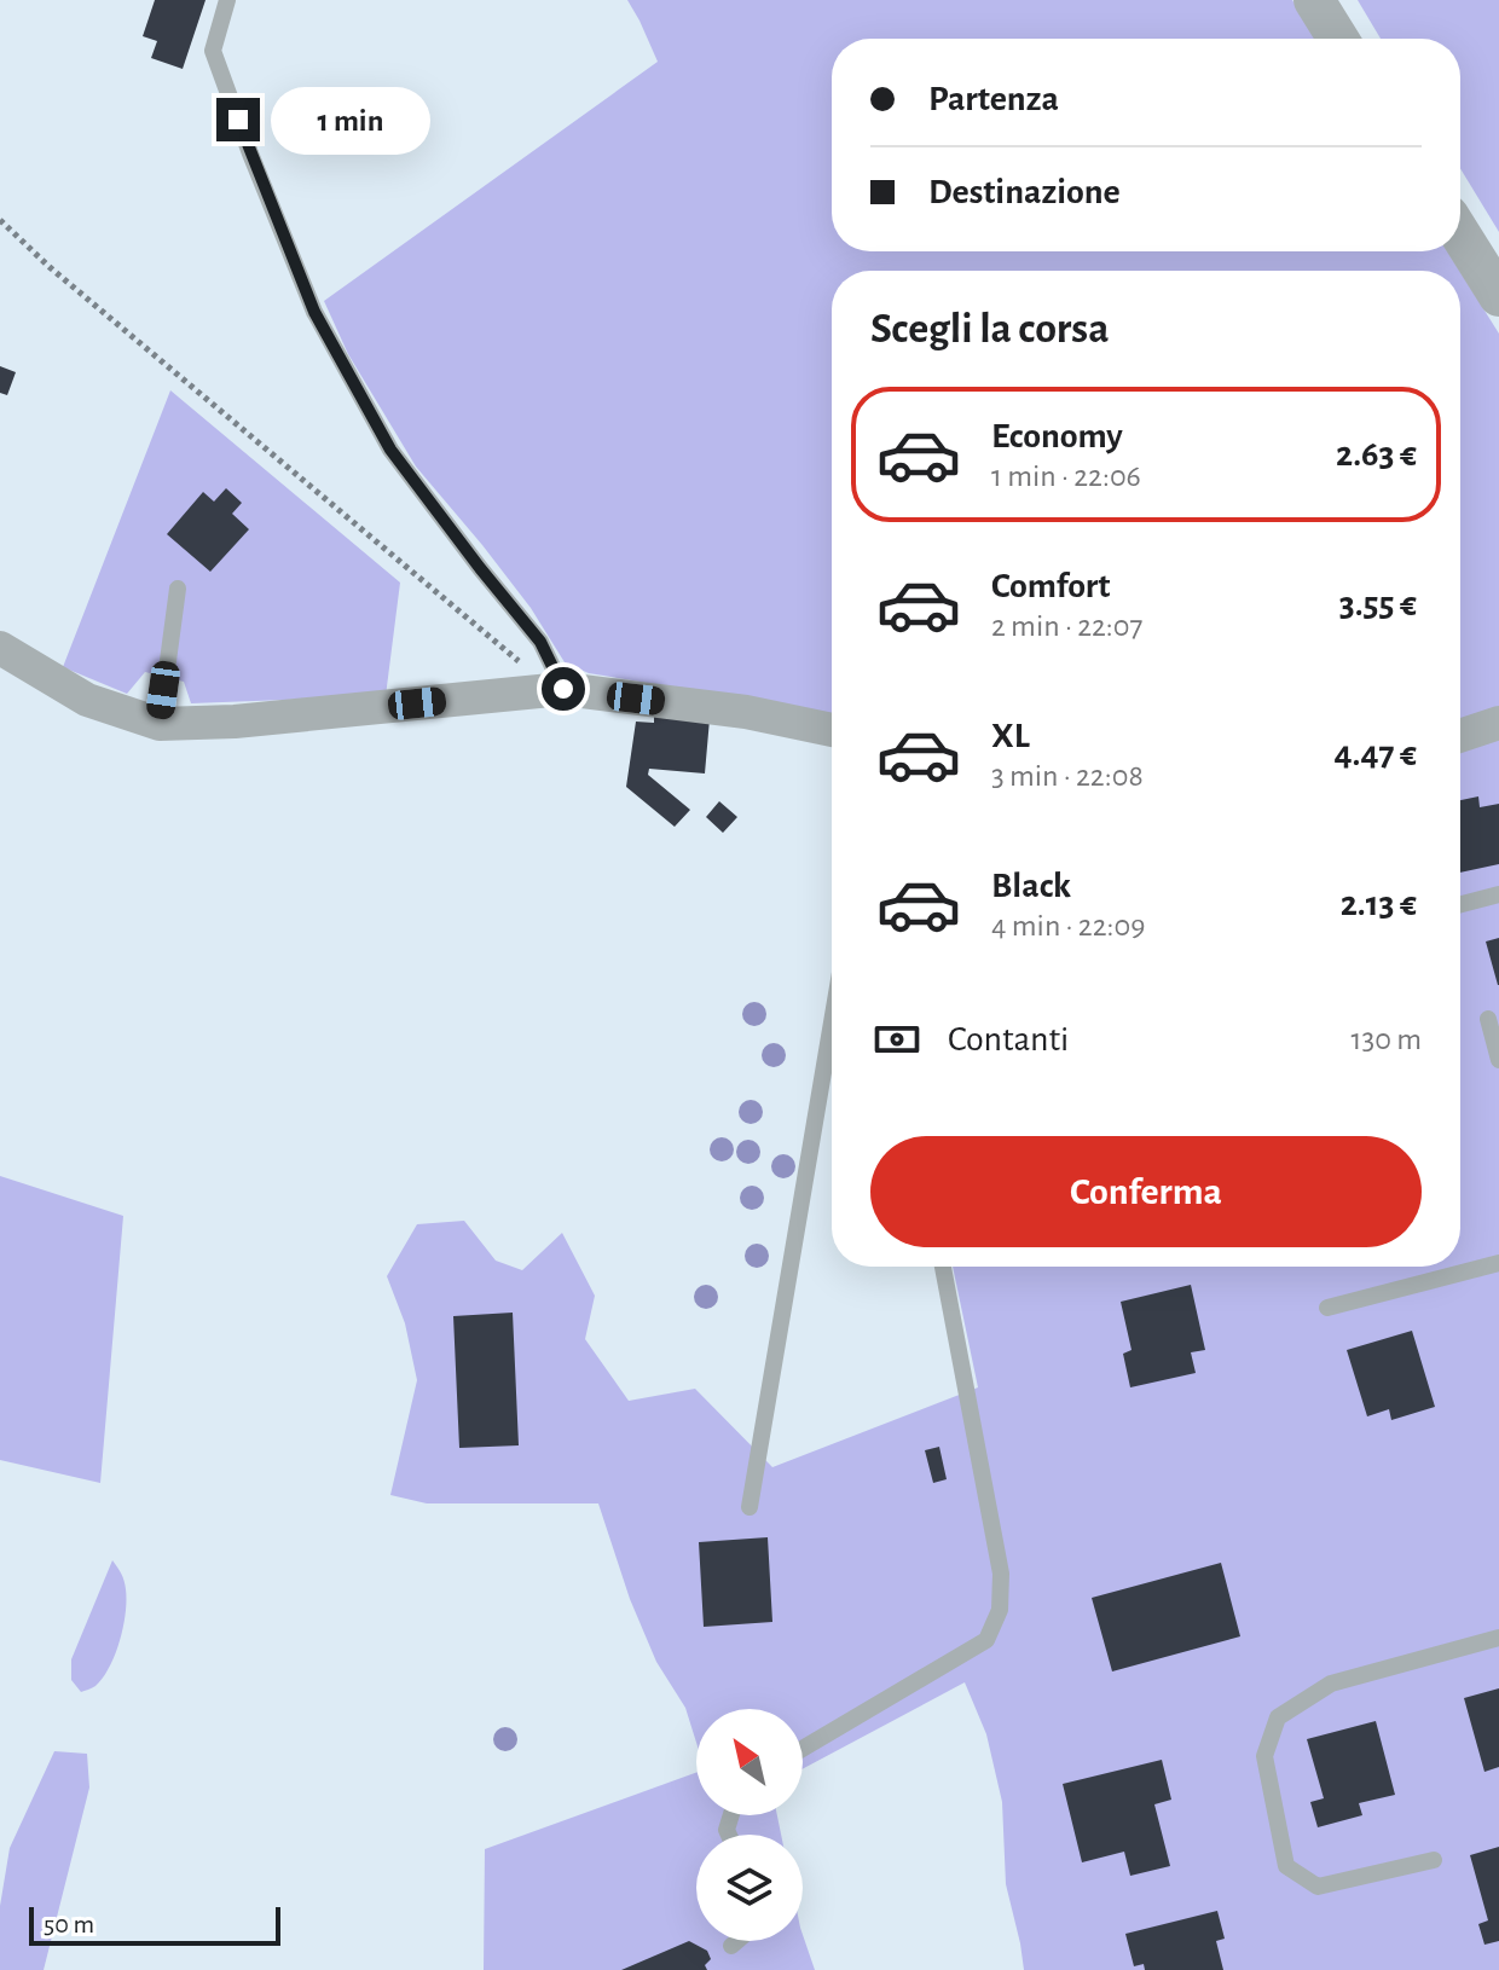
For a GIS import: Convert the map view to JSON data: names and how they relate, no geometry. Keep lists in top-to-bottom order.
{
  "scale_bar": "50 m",
  "north": "top left",
  "page": {
    "banner": ["Partenza", "Destinazione"],
    "bubble": "1 min",
    "heading": "Scegli la corsa",
    "list": [
      {
        "name": "Economy",
        "note": "1 min · 22:06",
        "value": "2.63 €"
      },
      {
        "name": "Comfort",
        "note": "2 min · 22:07",
        "value": "3.55 €"
      },
      {
        "name": "XL",
        "note": "3 min · 22:08",
        "value": "4.47 €"
      },
      {
        "name": "Black",
        "note": "4 min · 22:09",
        "value": "2.13 €"
      }
    ],
    "pay": ["Contanti", "130 m"],
    "buttons": "Conferma",
    "scale": "50 m"
  }
}
